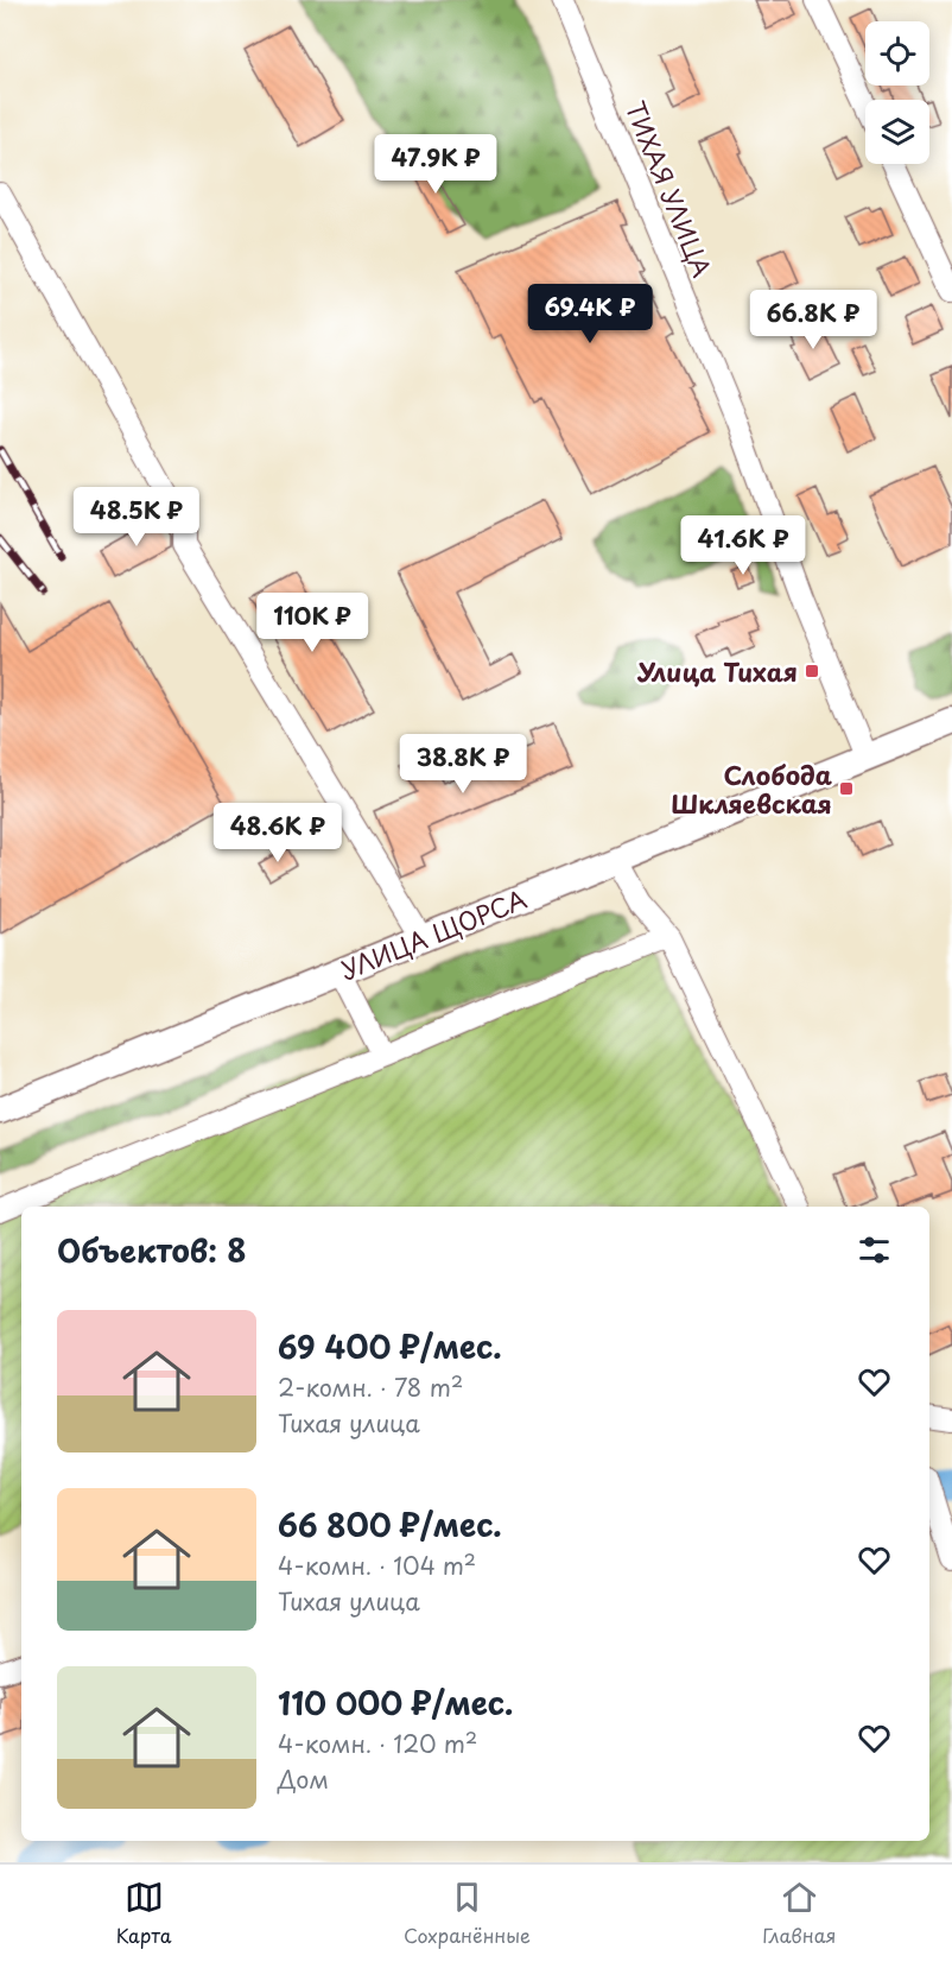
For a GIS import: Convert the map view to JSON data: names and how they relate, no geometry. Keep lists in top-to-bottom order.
{
  "streets": {
    "main road": ["УЛИЦА ЩОРСА"],
    "street": ["ТИХАЯ УЛИЦА"]
  },
  "crossings": [
    ["ТИХАЯ УЛИЦА", "УЛИЦА ЩОРСА"]
  ],
  "places": {
    "transit": ["Улица Тихая", "Слобода Шкляевская"]
  },
  "page": {
    "price": [
      "47.9K ₽",
      "69.4K ₽",
      "66.8K ₽",
      "48.5K ₽",
      "41.6K ₽",
      "110K ₽",
      "38.8K ₽",
      "48.6K ₽"
    ],
    "heading": "Объектов: 8",
    "list": [
      {
        "name": "69 400 ₽/мес.",
        "note": "2-комн. · 78 m² · Тихая улица"
      },
      {
        "name": "66 800 ₽/мес.",
        "note": "4-комн. · 104 m² · Тихая улица"
      },
      {
        "name": "110 000 ₽/мес.",
        "note": "4-комн. · 120 m² · Дом"
      }
    ],
    "tabs": ["Карта", "Сохранённые", "Главная"]
  }
}
